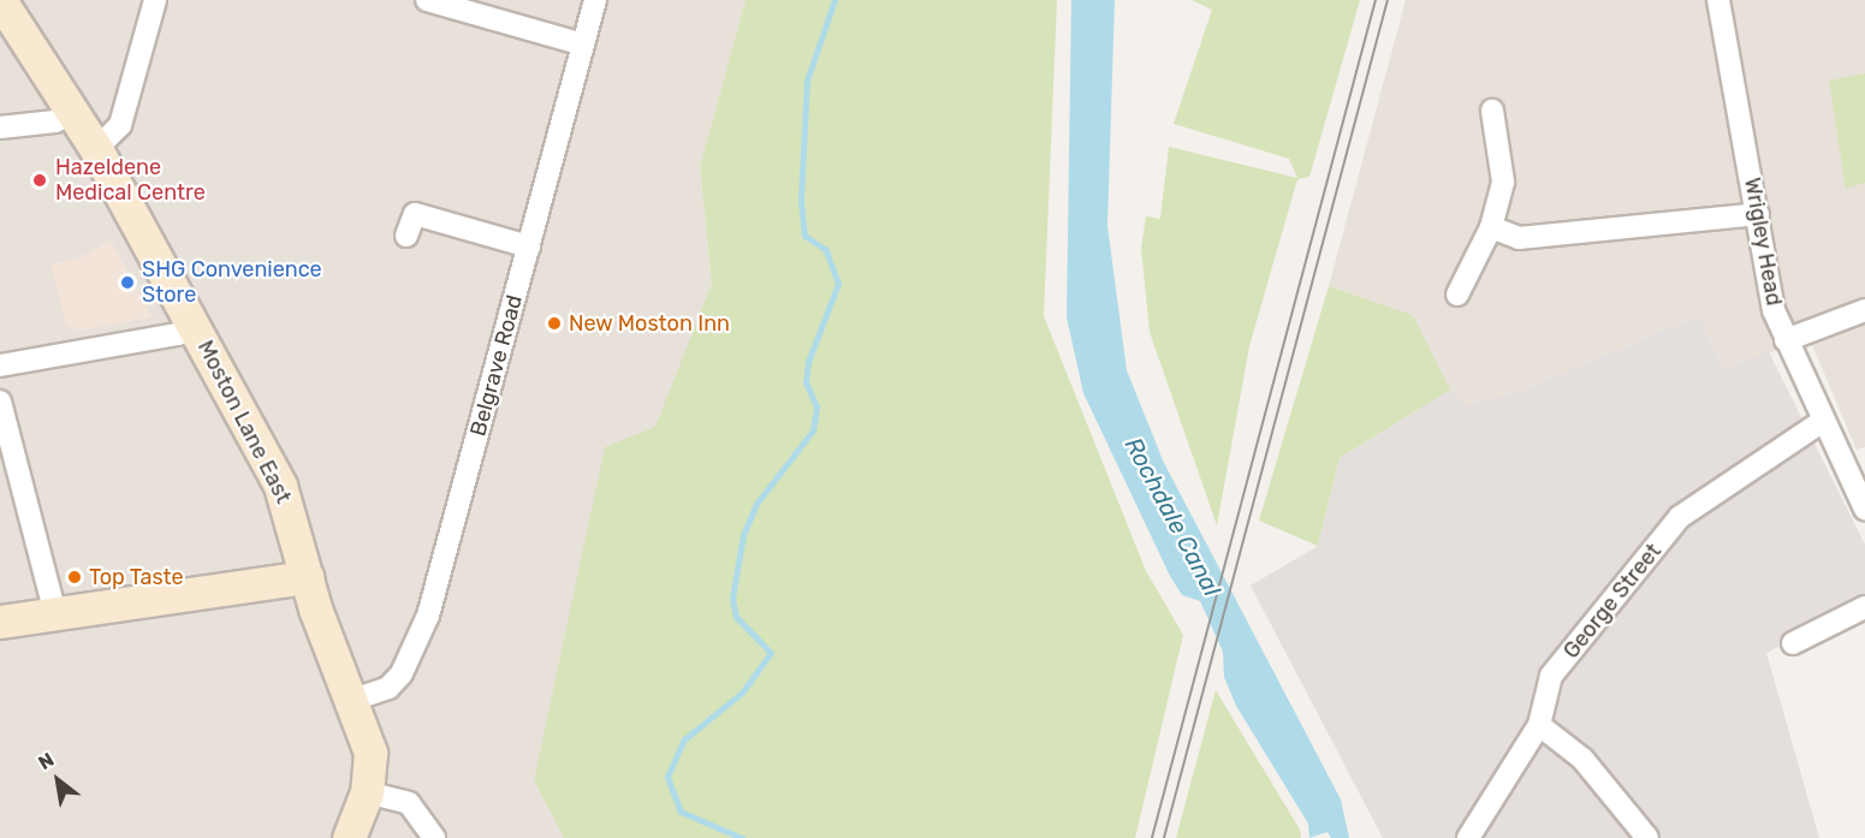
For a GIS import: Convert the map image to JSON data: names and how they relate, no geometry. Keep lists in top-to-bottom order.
{
  "streets": {
    "street": [
      "Wrigley Head",
      "Belgrave Road",
      "Moston Lane East",
      "George Street"
    ]
  },
  "crossings": [
    ["Wrigley Head", "George Street"],
    ["Belgrave Road", "Moston Lane East"]
  ],
  "water": ["Rochdale Canal"],
  "places": [
    "Hazeldene Medical Centre",
    "SHG Convenience Store",
    "New Moston Inn",
    "Top Taste"
  ],
  "north": "top left"
}
